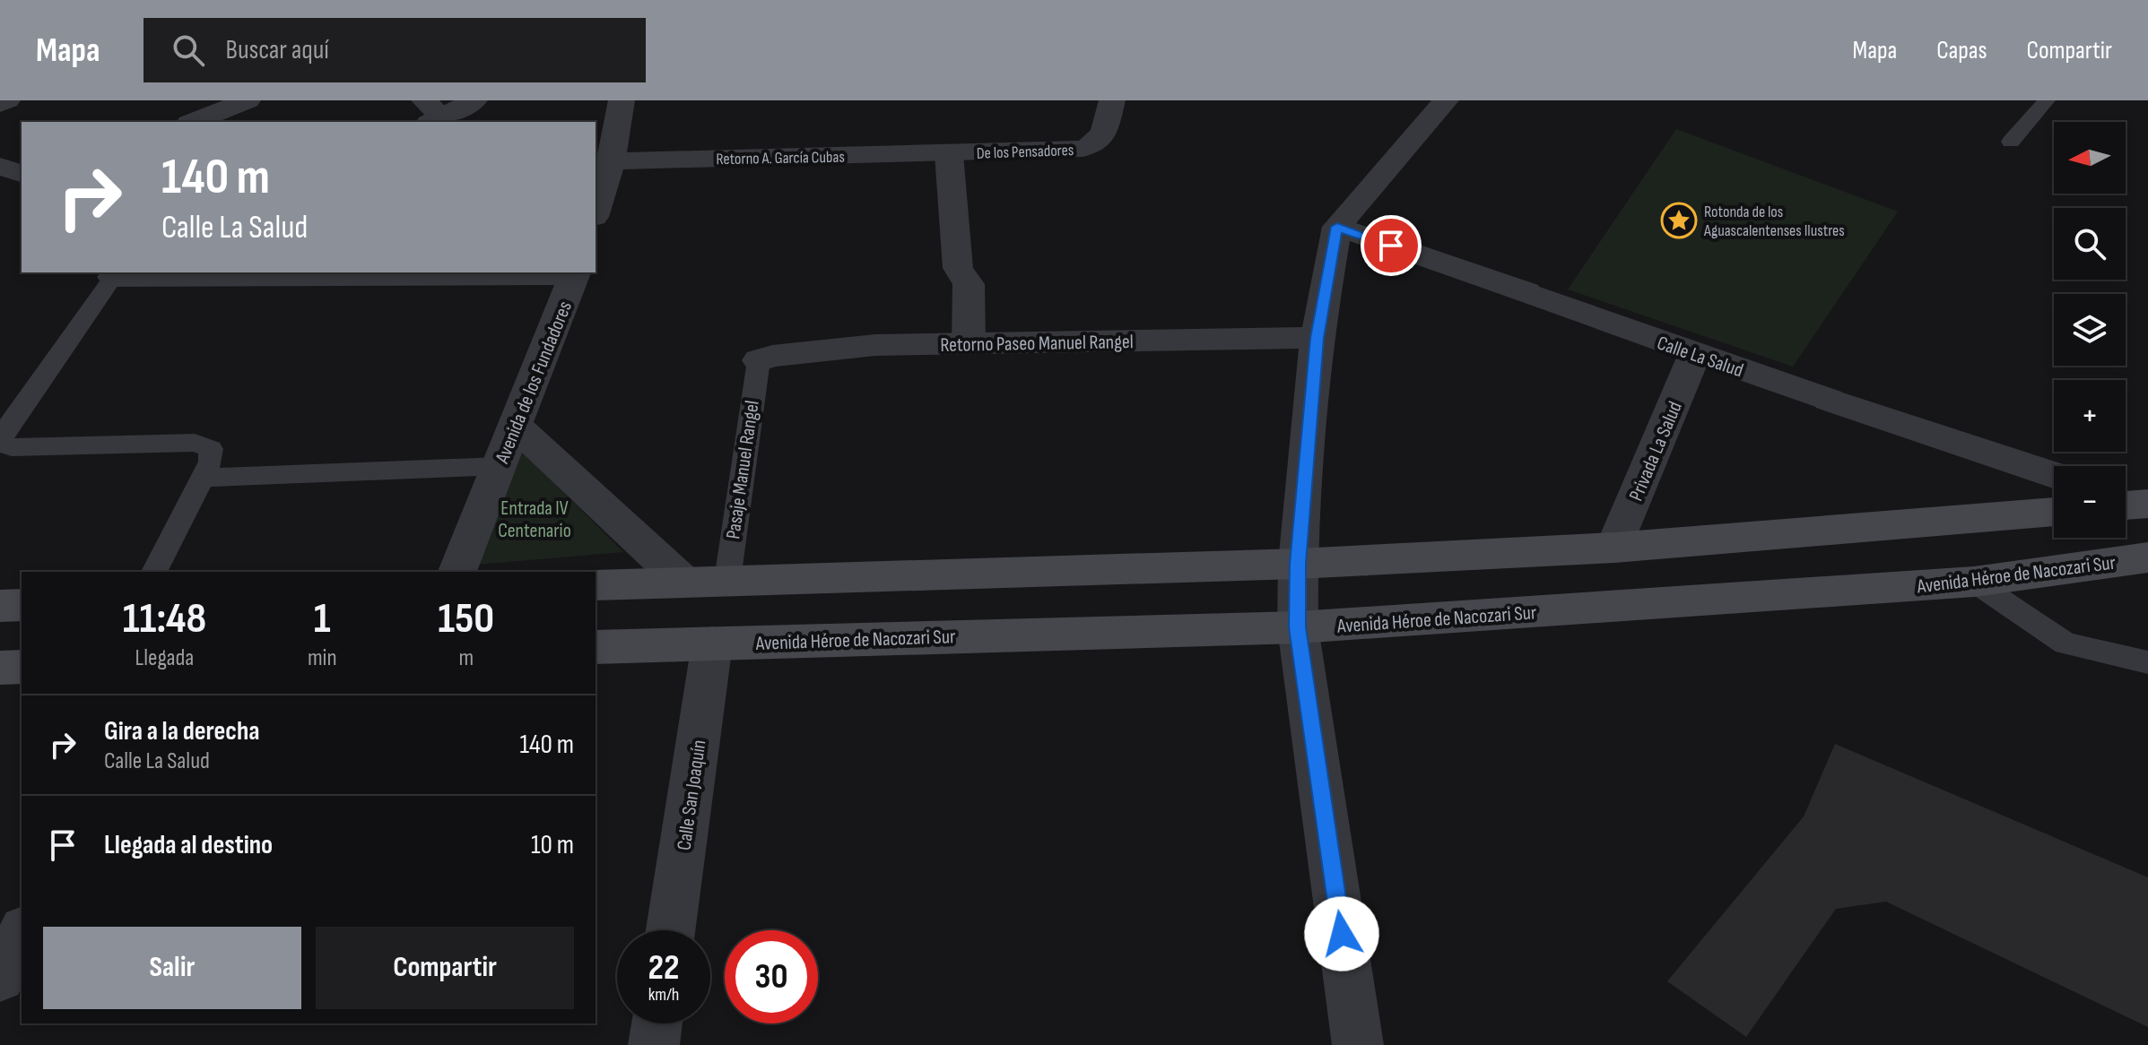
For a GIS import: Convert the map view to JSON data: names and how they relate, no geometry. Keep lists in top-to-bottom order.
{
  "streets": {
    "main road": ["Avenida Héroe de Nacozari Sur"],
    "street": [
      "De los Pensadores",
      "Retorno A. García Cubas",
      "Retorno Paseo Manuel Rangel",
      "Calle La Salud",
      "Avenida de los Fundadores",
      "Privada La Salud",
      "Calle San Joaquín"
    ],
    "lane": ["Pasaje Manuel Rangel"]
  },
  "crossings": [
    ["De los Pensadores", "Retorno A. García Cubas"],
    ["Retorno Paseo Manuel Rangel", "Pasaje Manuel Rangel"],
    ["Calle La Salud", "Privada La Salud"],
    ["Avenida Héroe de Nacozari Sur", "Calle San Joaquín"]
  ],
  "parks": ["Entrada IV Centenario"],
  "places": {
    "place": ["Rotonda de los Aguascalentenses Ilustres"]
  },
  "north": "left",
  "page": {
    "header": "Mapa",
    "search": "Buscar aquí",
    "nav": ["Mapa", "Capas", "Compartir"],
    "map_buttons": ["+", "−"],
    "turn": ["140 m", "Calle La Salud"],
    "eta": [
      "11:48",
      "Llegada",
      "1",
      "min",
      "150",
      "m"
    ],
    "list": [
      {
        "name": "Gira a la derecha",
        "note": "Calle La Salud",
        "value": "140 m"
      },
      {
        "name": "Llegada al destino",
        "value": "10 m"
      }
    ],
    "buttons": ["Salir", "Compartir"],
    "speed": "22 km/h",
    "limit": "30"
  }
}
